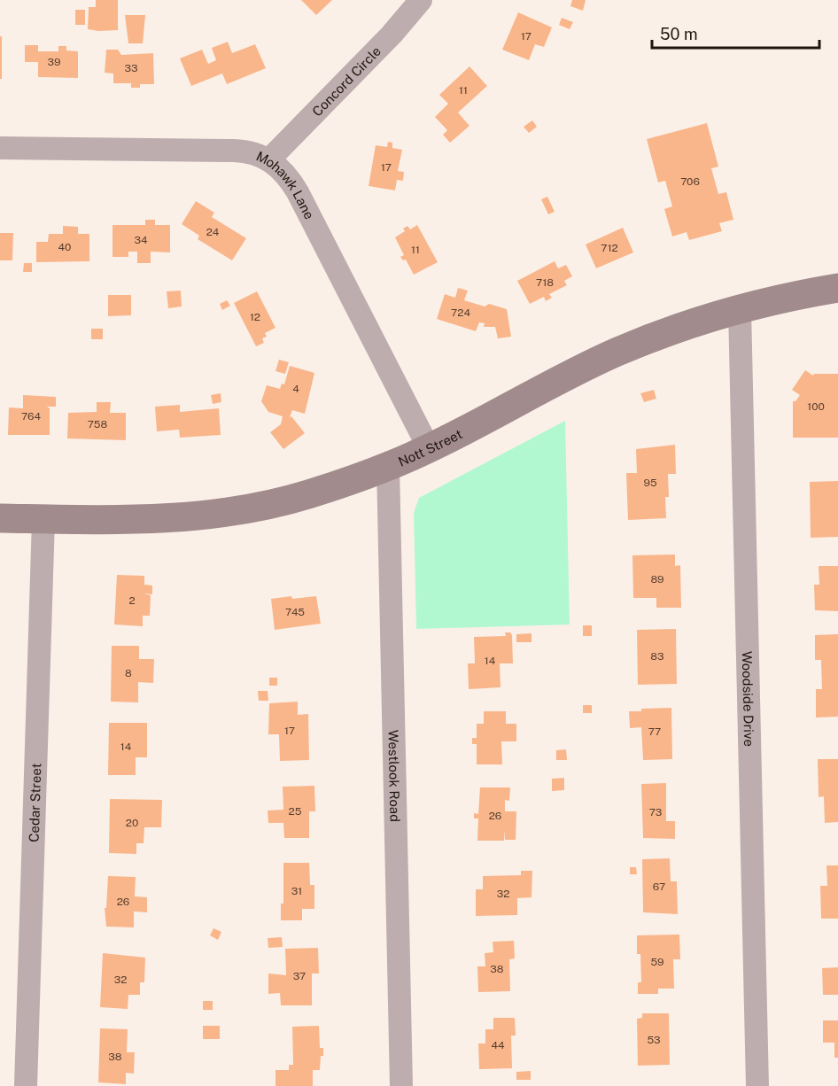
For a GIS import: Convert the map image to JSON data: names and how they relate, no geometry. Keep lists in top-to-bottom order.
{
  "streets": {
    "street": [
      "Concord Circle",
      "Mohawk Lane",
      "Nott Street",
      "Woodside Drive",
      "Westlook Road",
      "Cedar Street"
    ]
  },
  "crossings": [
    ["Concord Circle", "Mohawk Lane"],
    ["Mohawk Lane", "Nott Street"],
    ["Nott Street", "Woodside Drive"],
    ["Nott Street", "Westlook Road"],
    ["Nott Street", "Cedar Street"]
  ],
  "house_numbers": [
    "17",
    "39",
    "33",
    "11",
    "17",
    "706",
    "24",
    "34",
    "40",
    "712",
    "11",
    "718",
    "724",
    "12",
    "4",
    "100",
    "764",
    "758",
    "95",
    "89",
    "2",
    "745",
    "83",
    "14",
    "8",
    "17",
    "77",
    "14",
    "25",
    "73",
    "26",
    "20",
    "67",
    "31",
    "32",
    "26",
    "59",
    "38",
    "37",
    "32",
    "53",
    "44",
    "38"
  ],
  "scale_bar": "50 m"
}
